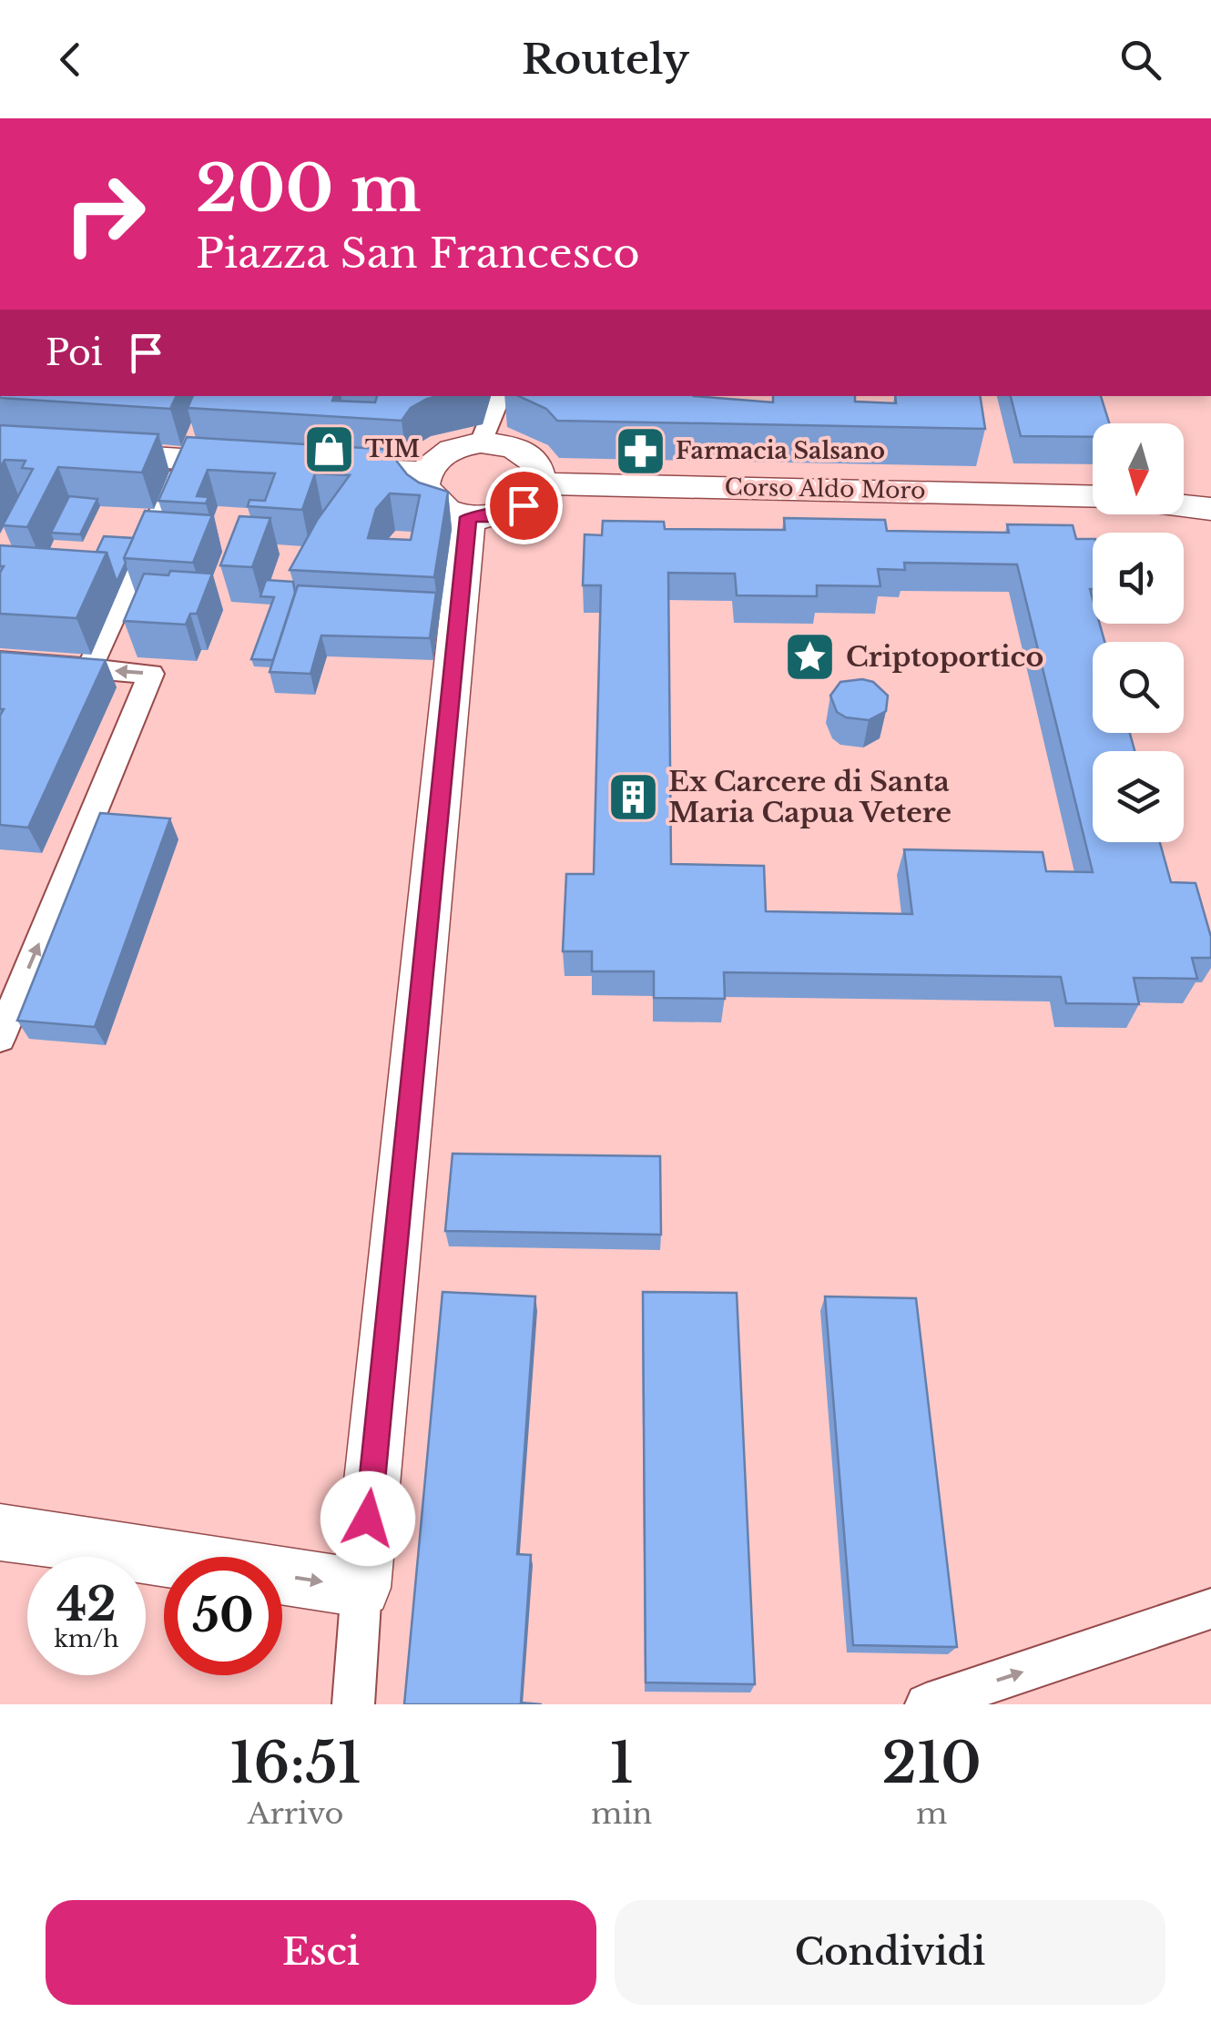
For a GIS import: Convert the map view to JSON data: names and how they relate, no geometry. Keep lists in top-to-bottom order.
{
  "streets": {
    "main road": ["Corso Aldo Moro"]
  },
  "places": {
    "shop": ["TIM"],
    "pharmacy": ["Farmacia Salsano"],
    "place": ["Criptoportico"],
    "building": ["Ex Carcere di Santa Maria Capua Vetere"]
  },
  "north": "bottom",
  "page": {
    "header": "Routely",
    "turn": ["200 m", "Piazza San Francesco"],
    "then": "Poi",
    "speed": "42 km/h",
    "limit": "50",
    "eta": [
      "16:51",
      "Arrivo",
      "1",
      "min",
      "210",
      "m"
    ],
    "buttons": ["Esci", "Condividi"]
  }
}
